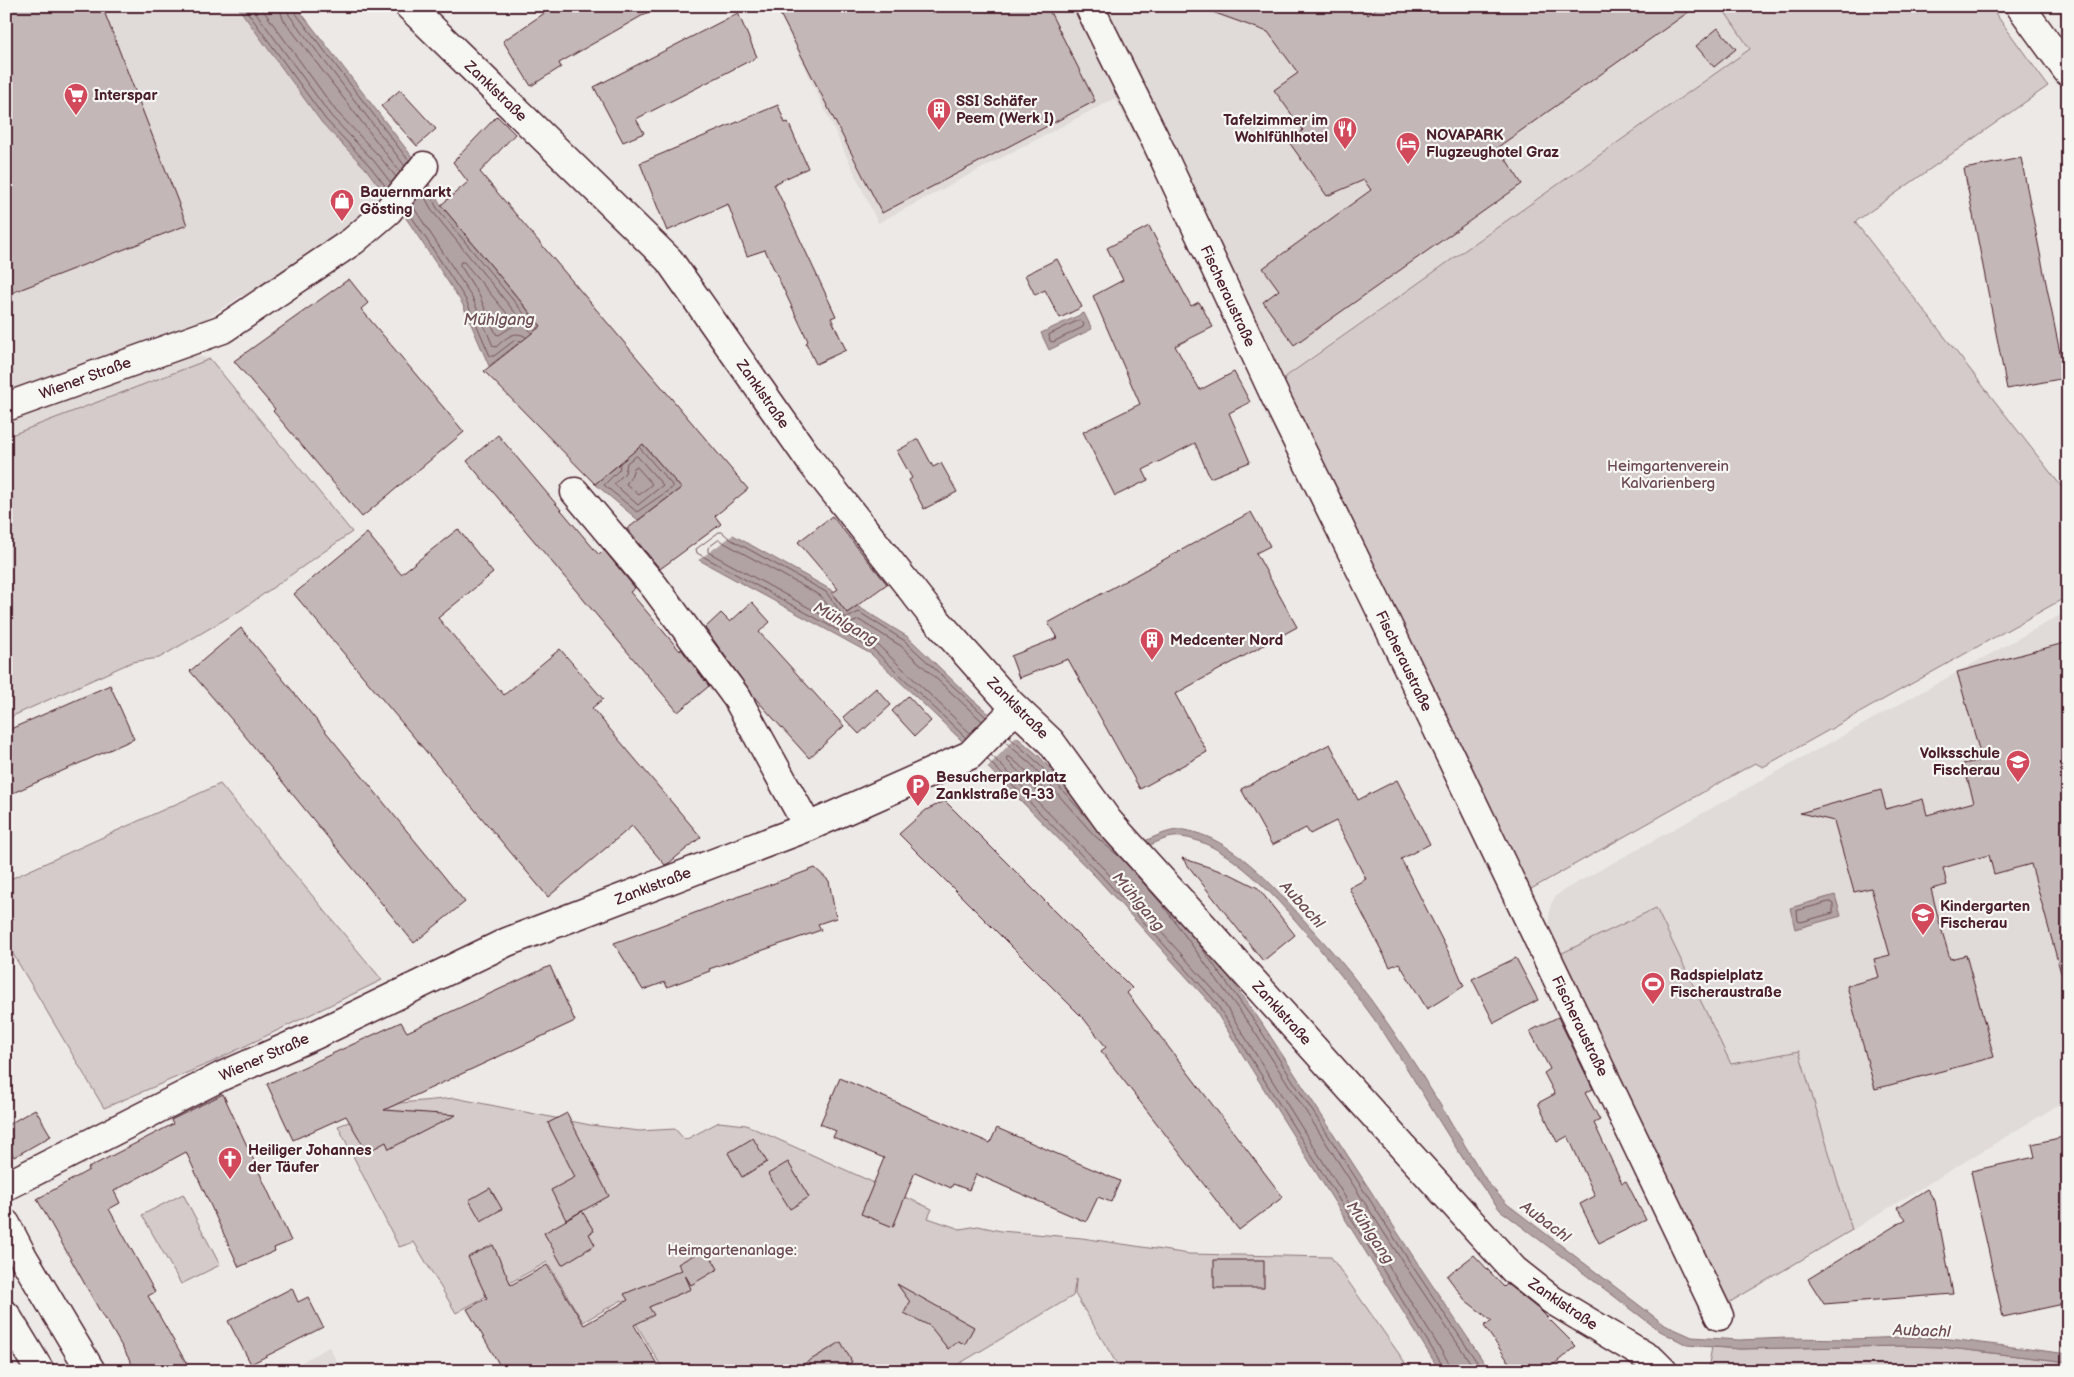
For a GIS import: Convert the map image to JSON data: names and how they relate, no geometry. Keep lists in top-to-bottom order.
{
  "streets": {
    "street": ["Zanklstraße", "Fischeraustraße", "Wiener Straße"]
  },
  "crossings": [
    ["Zanklstraße", "Wiener Straße"]
  ],
  "water": ["Mühlgang", "Aubachl"],
  "parks": ["Heimgartenverein Kalvarienberg", "Heimgartenanlage:"],
  "places": {
    "supermarket": ["Interspar"],
    "building": ["SSI Schäfer Peem (Werk I)", "Medcenter Nord"],
    "restaurant": ["Tafelzimmer im Wohlfühlhotel"],
    "hotel": ["NOVAPARK Flugzeughotel Graz"],
    "shop": ["Bauernmarkt Gösting"],
    "school or university": ["Volksschule Fischerau", "Kindergarten Fischerau"],
    "parking": ["Besucherparkplatz Zanklstraße 9-33"],
    "sports": ["Radspielplatz Fischeraustraße"],
    "church": ["Heiliger Johannes der Täufer"]
  }
}
